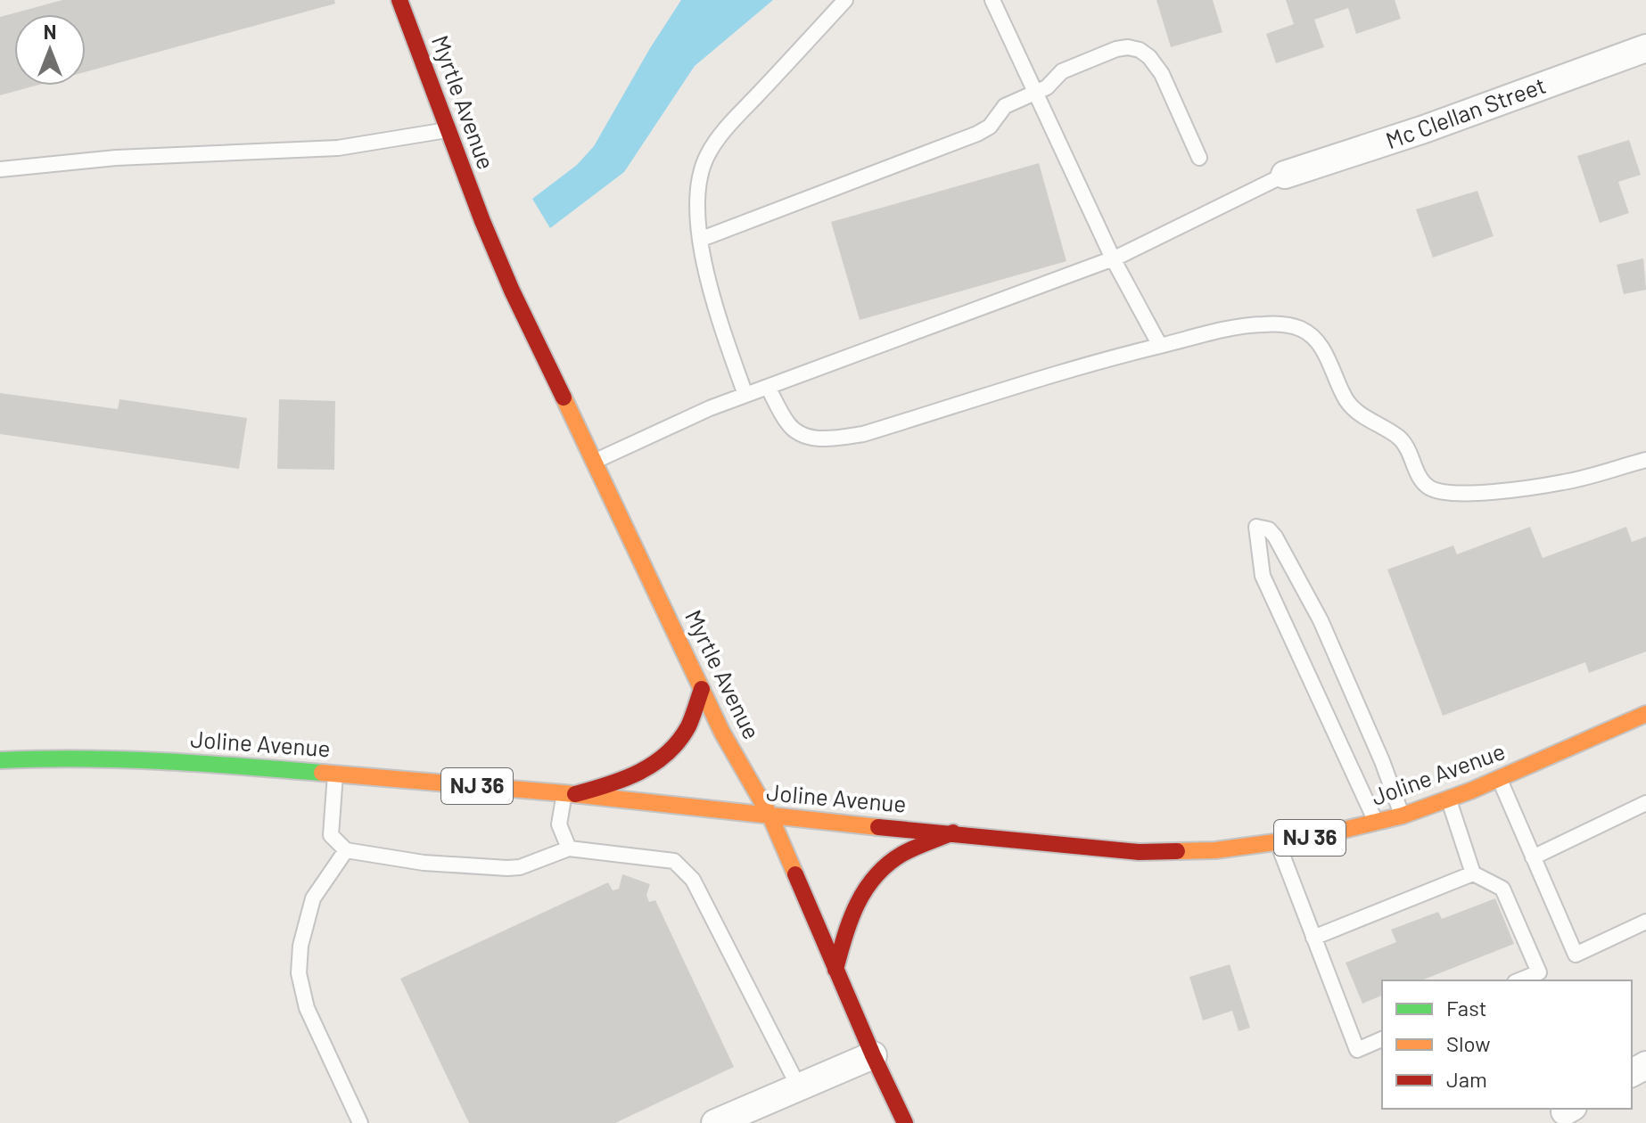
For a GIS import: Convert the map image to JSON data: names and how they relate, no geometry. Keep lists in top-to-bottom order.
{
  "streets": {
    "main road": ["Myrtle Avenue", "Joline Avenue", "NJ 36"],
    "street": ["Mc Clellan Street"]
  },
  "crossings": [
    ["Myrtle Avenue", "Joline Avenue"]
  ],
  "legend": ["Fast", "Slow", "Jam"],
  "north": "top"
}
